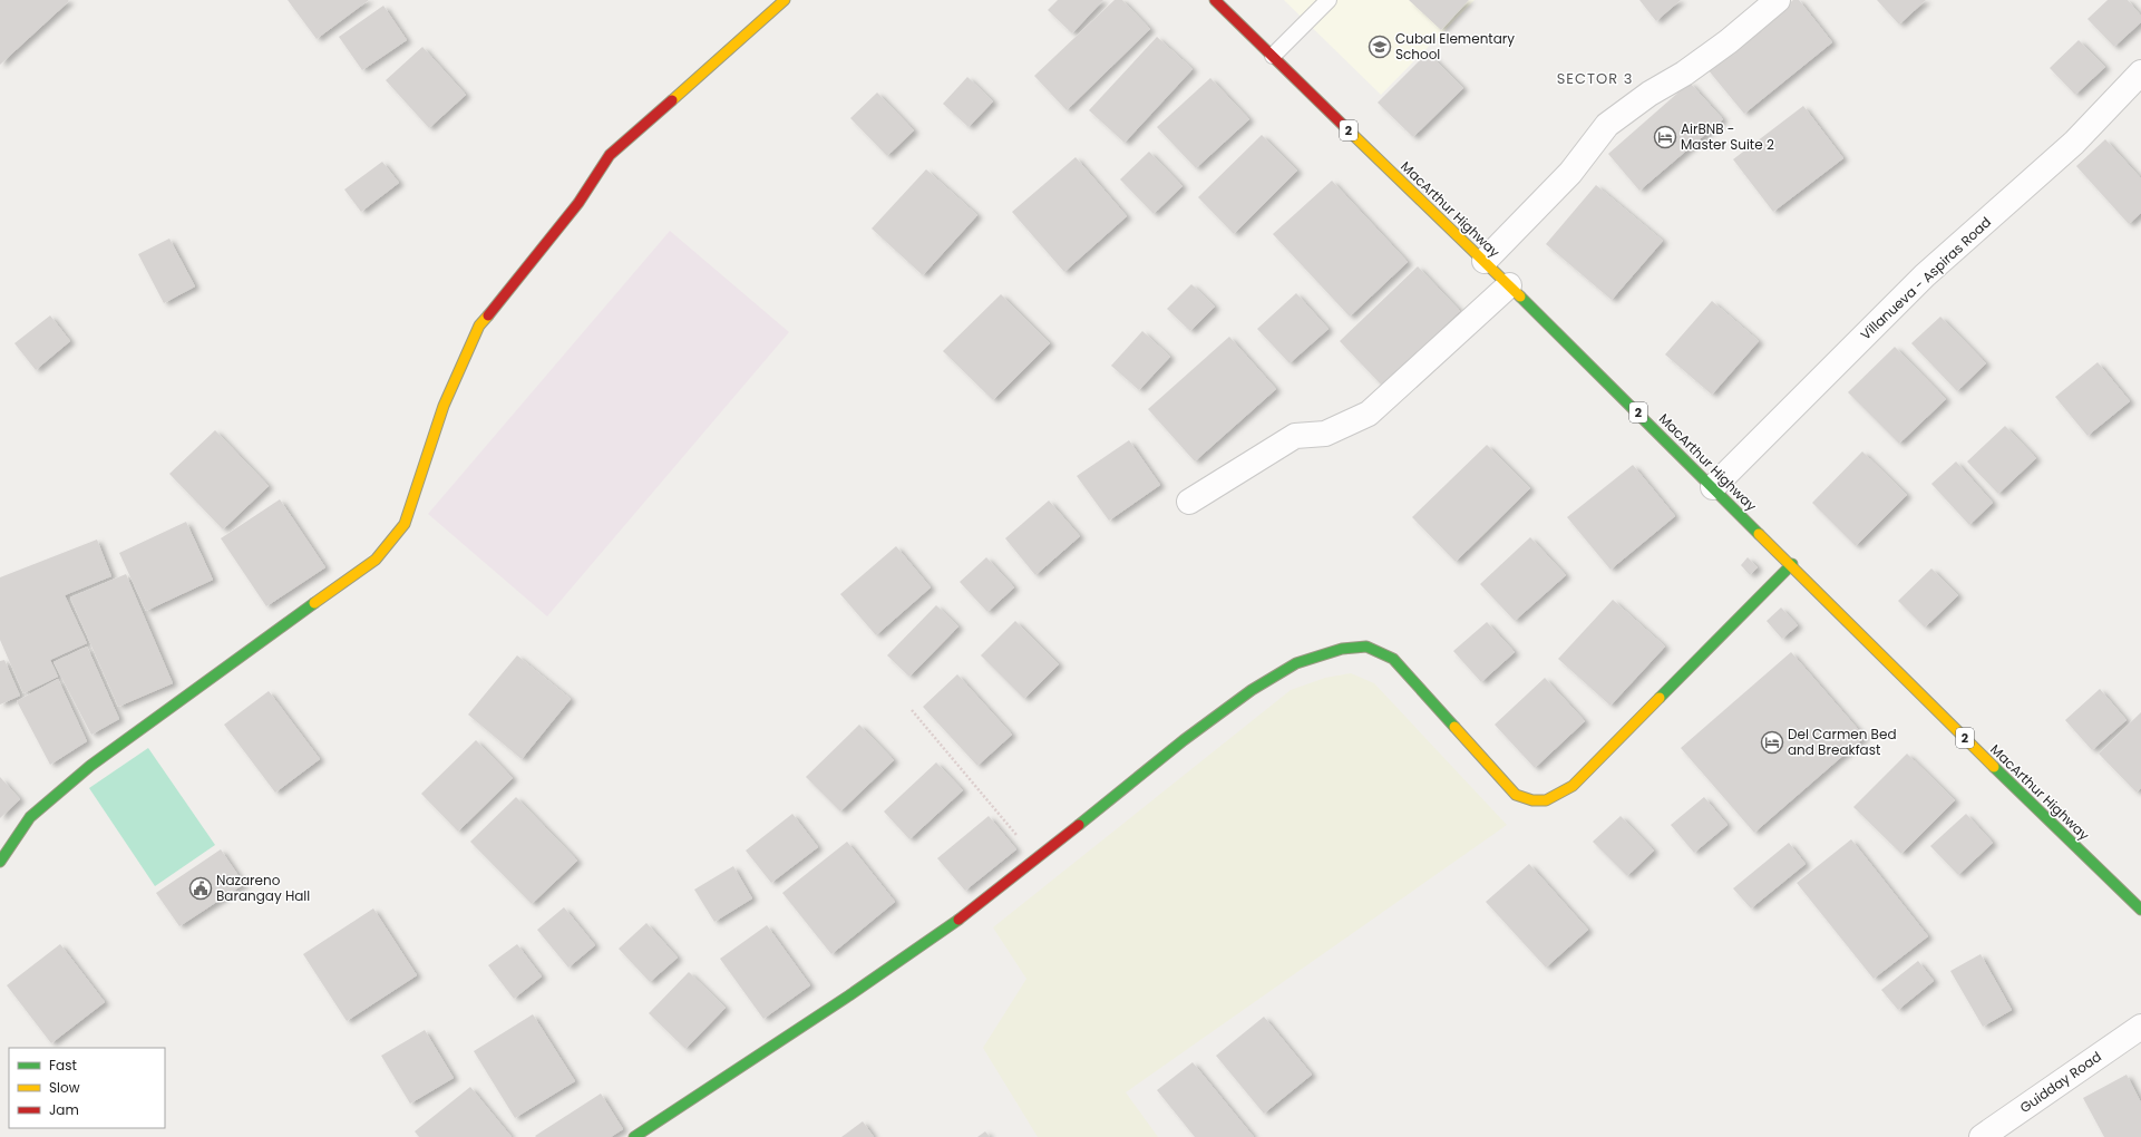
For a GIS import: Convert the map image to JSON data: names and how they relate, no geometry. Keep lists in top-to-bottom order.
{
  "streets": {
    "main road": ["2", "MacArthur Highway"],
    "street": ["Villanueva - Aspiras Road", "Guidday Road"]
  },
  "crossings": [
    ["MacArthur Highway", "Villanueva - Aspiras Road"]
  ],
  "districts": ["SECTOR 3"],
  "places": {
    "school or university": ["Cubal Elementary School"],
    "hotel": ["AirBNB - Master Suite 2", "Del Carmen Bed and Breakfast"],
    "public building": ["Nazareno Barangay Hall"]
  },
  "legend": ["Fast", "Slow", "Jam"]
}
